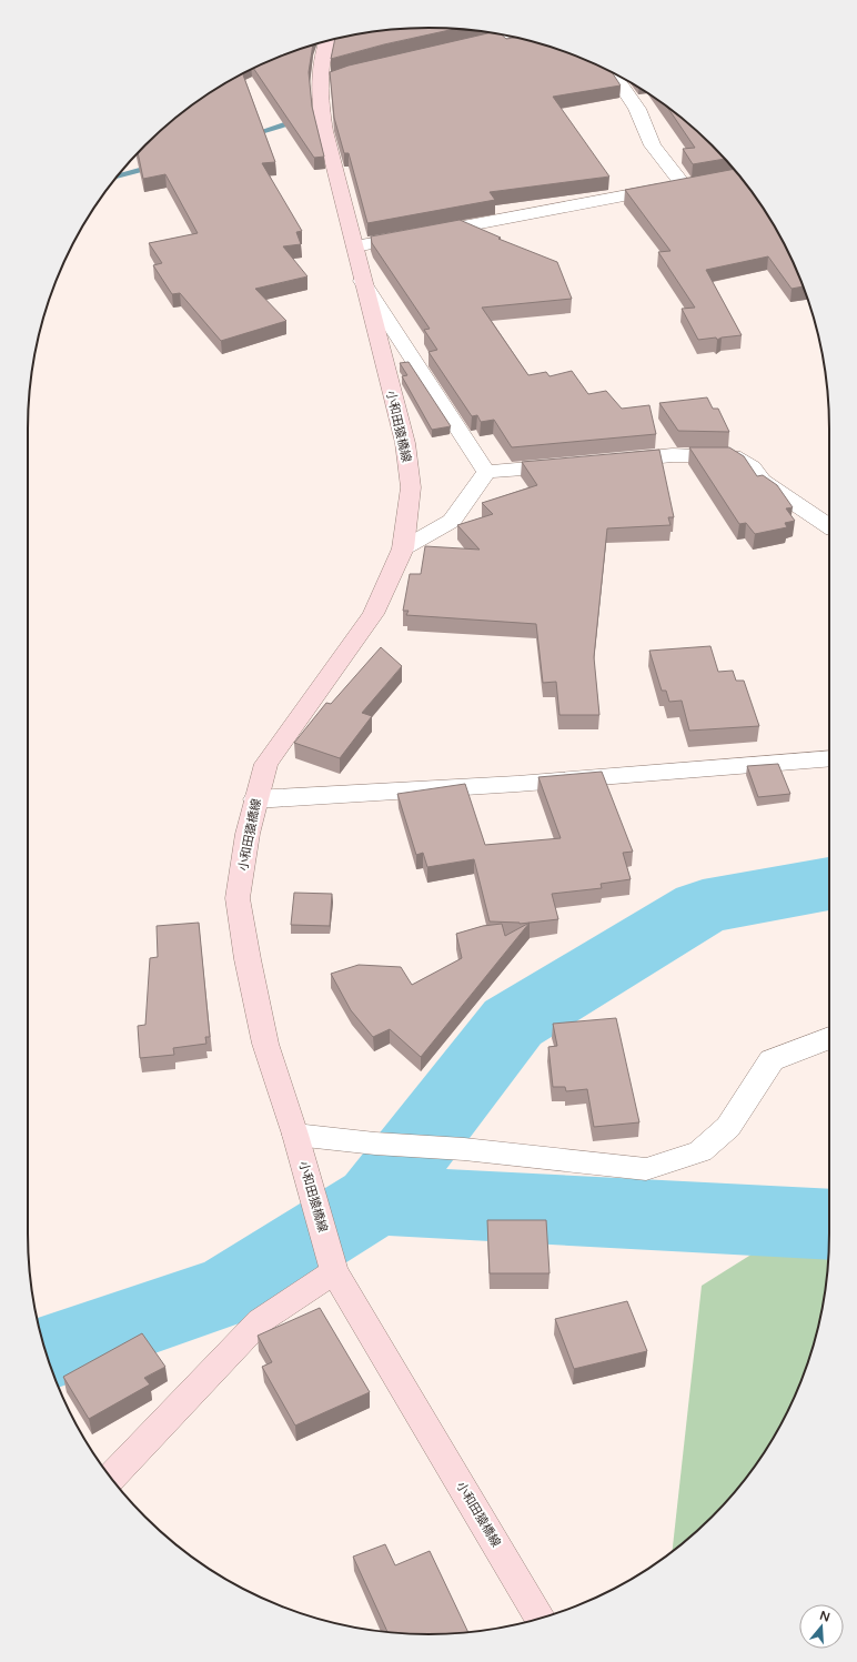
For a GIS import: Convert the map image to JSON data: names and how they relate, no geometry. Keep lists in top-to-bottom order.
{
  "streets": {
    "main road": ["小和田猿橋線"]
  },
  "north": "top"
}
